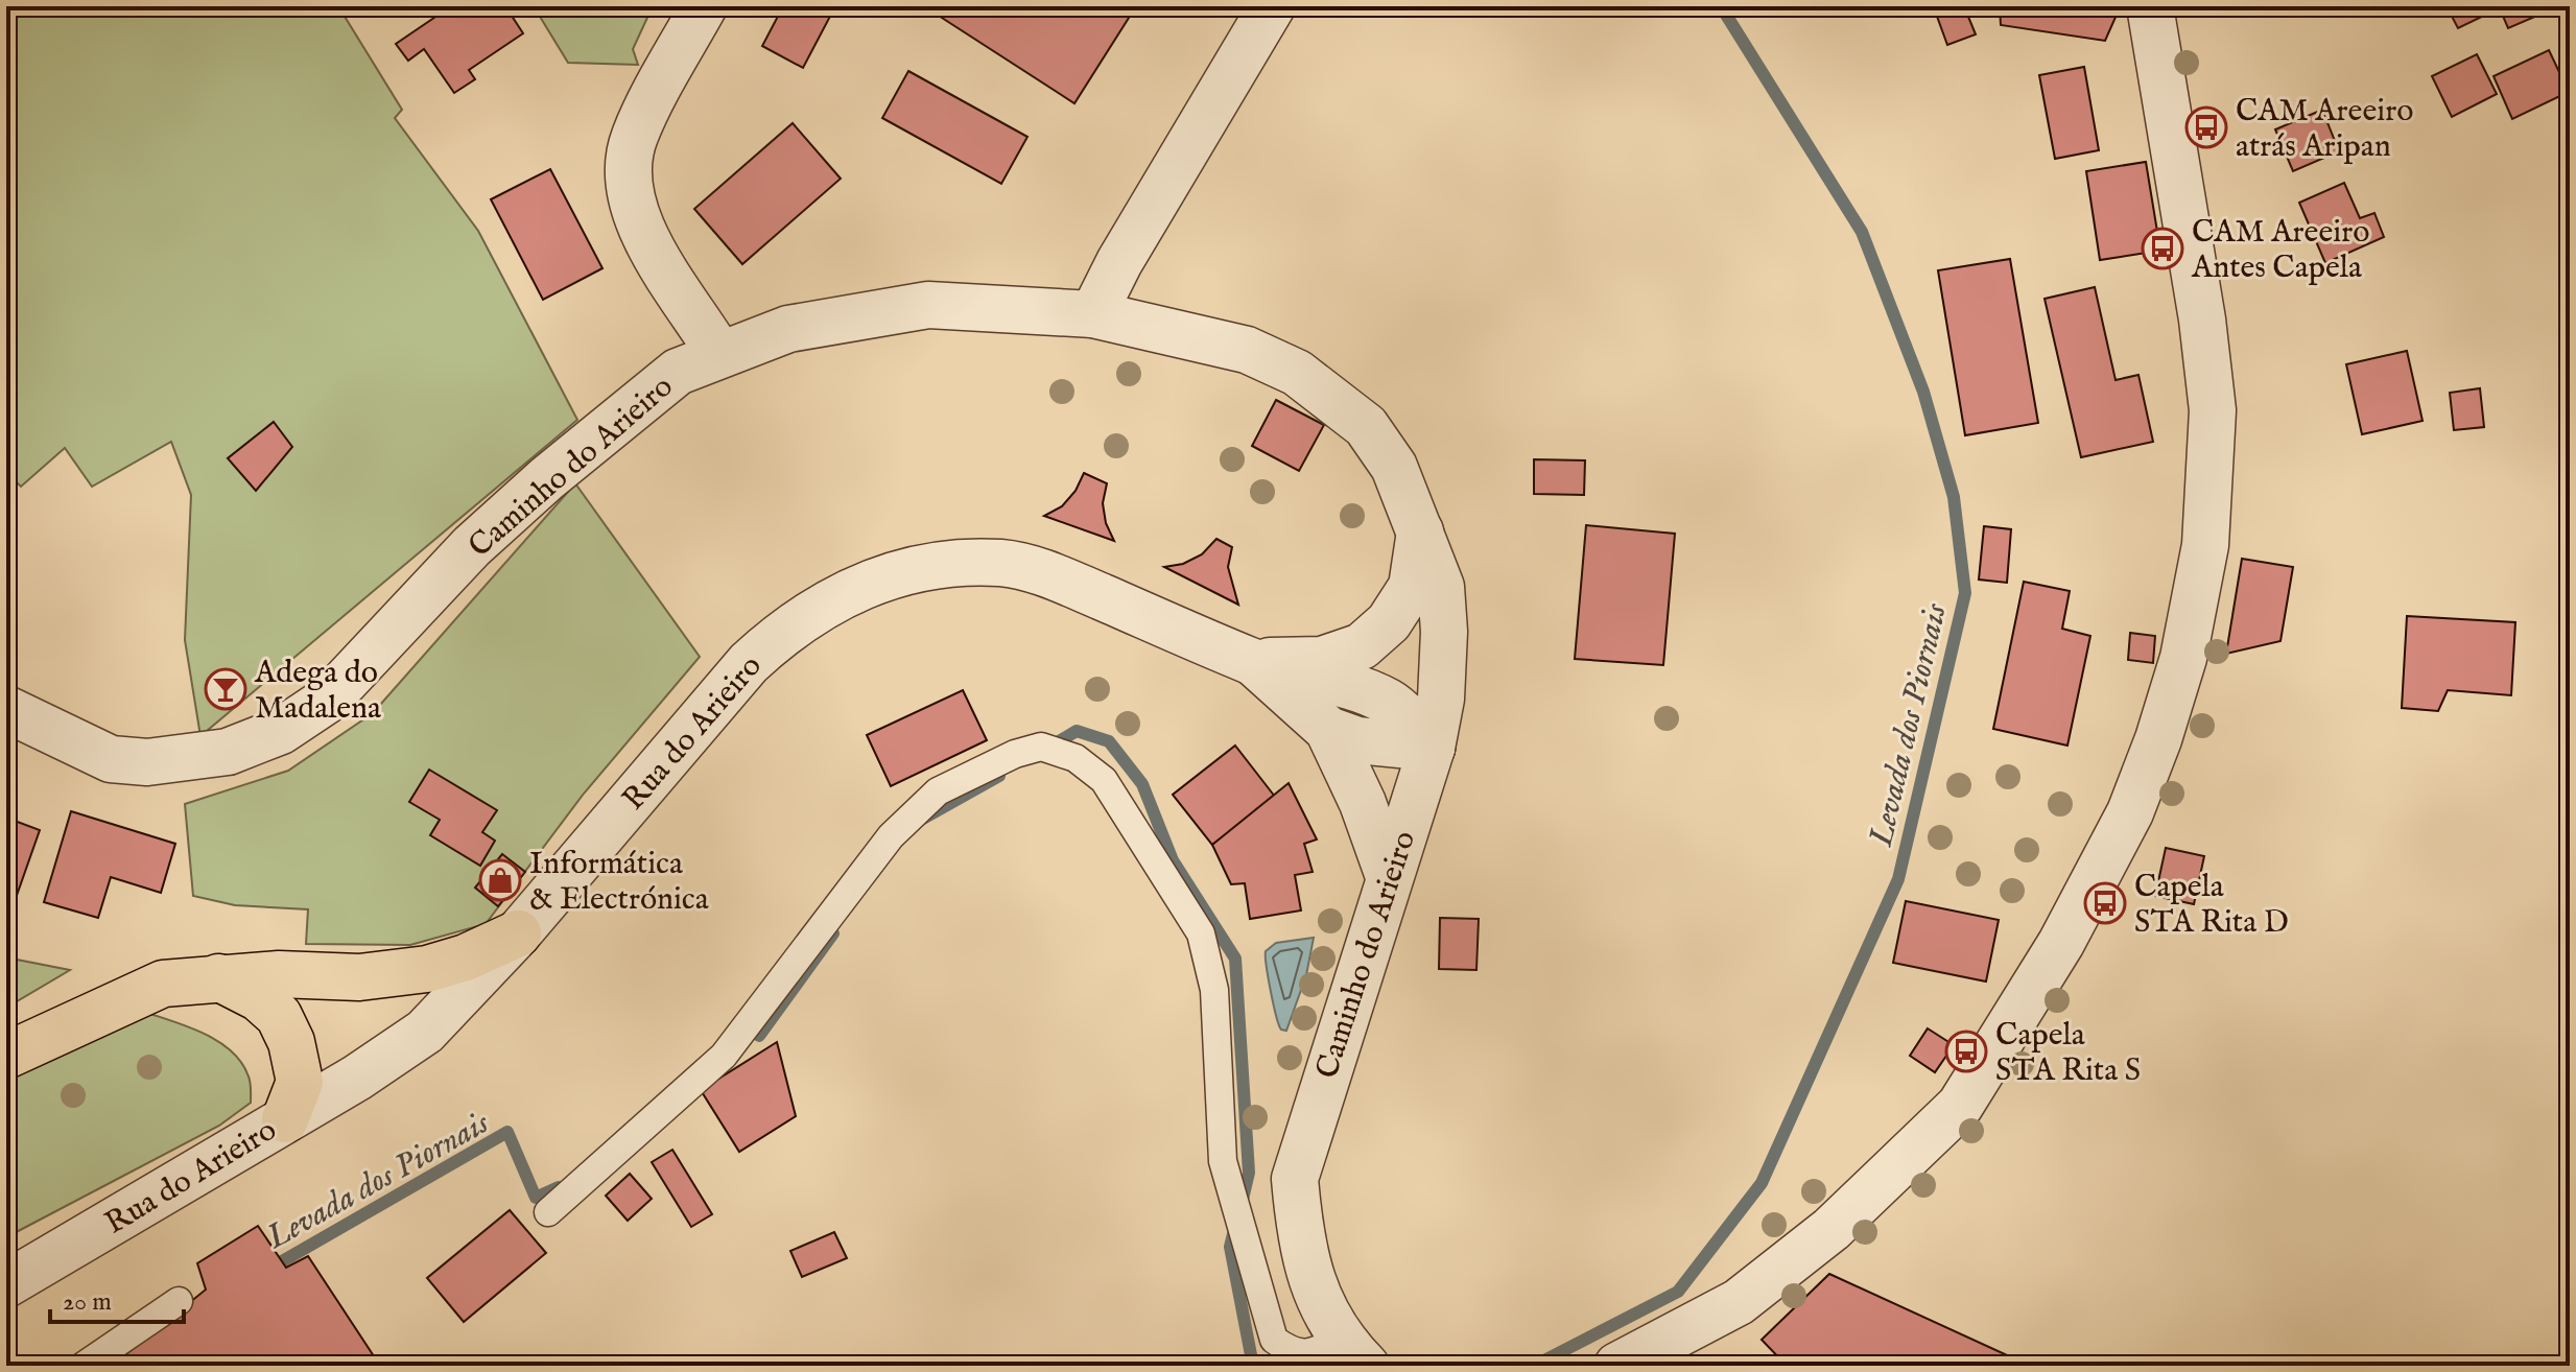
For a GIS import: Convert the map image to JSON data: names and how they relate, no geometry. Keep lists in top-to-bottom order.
{
  "streets": {
    "street": ["Caminho do Arieiro", "Rua do Arieiro"]
  },
  "crossings": [
    ["Caminho do Arieiro", "Rua do Arieiro"]
  ],
  "water": ["Levada dos Piornais"],
  "places": {
    "bus stop": [
      "CAM Areeiro atrás Aripan",
      "CAM Areeiro Antes Capela",
      "Capela STA Rita D",
      "Capela STA Rita S"
    ],
    "bar": ["Adega do Madalena"],
    "shop": ["Informática & Electrónica"]
  },
  "scale_bar": "20 m"
}
